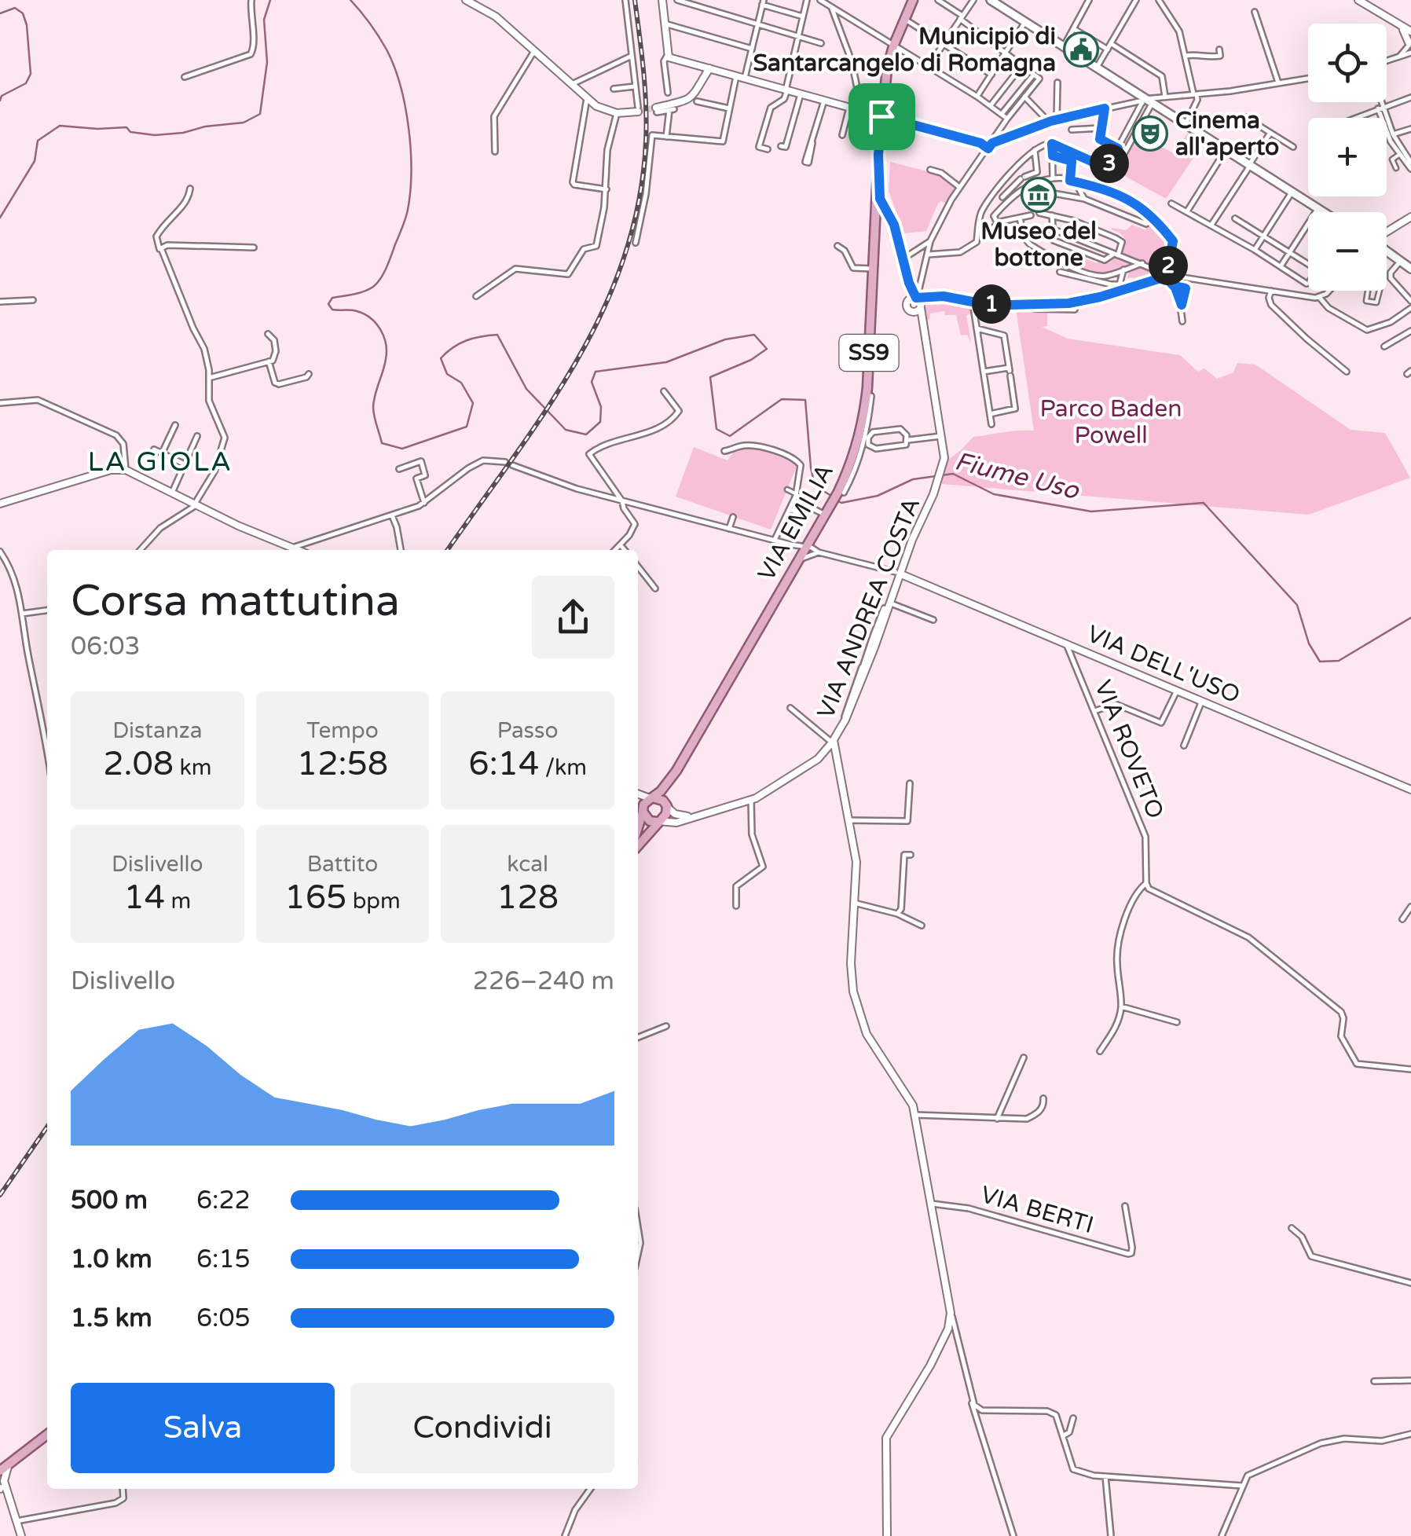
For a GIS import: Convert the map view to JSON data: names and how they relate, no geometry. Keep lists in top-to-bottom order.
{
  "streets": {
    "main road": ["SS9", "VIA EMILIA"],
    "street": [
      "VIA ANDREA COSTA",
      "VIA DELL'USO",
      "VIA ROVETO",
      "VIA BERTI"
    ]
  },
  "crossings": [
    ["VIA EMILIA", "VIA ANDREA COSTA"],
    ["VIA ANDREA COSTA", "VIA DELL'USO"],
    ["VIA DELL'USO", "VIA ROVETO"]
  ],
  "districts": ["LA GIOLA"],
  "water": ["Fiume Uso"],
  "parks": ["Parco Baden Powell"],
  "places": {
    "public building": ["Municipio di Santarcangelo di Romagna"],
    "theatre": ["Cinema all'aperto"],
    "museum": ["Museo del bottone"]
  },
  "page": {
    "map_buttons": ["+", "−"],
    "pins": ["3", "2", "1"],
    "heading": ["Corsa mattutina", "06:03"],
    "stats": [
      ["Distanza", "2.08 km"],
      ["Tempo", "12:58"],
      ["Passo", "6:14 /km"],
      ["Dislivello", "14 m"],
      ["Battito", "165 bpm"],
      ["kcal", "128"]
    ],
    "chart": ["Dislivello", "226–240 m"],
    "list": [
      {
        "name": "500 m",
        "note": "6:22"
      },
      {
        "name": "1.0 km",
        "note": "6:15"
      },
      {
        "name": "1.5 km",
        "note": "6:05"
      }
    ],
    "buttons": ["Salva", "Condividi"]
  }
}
